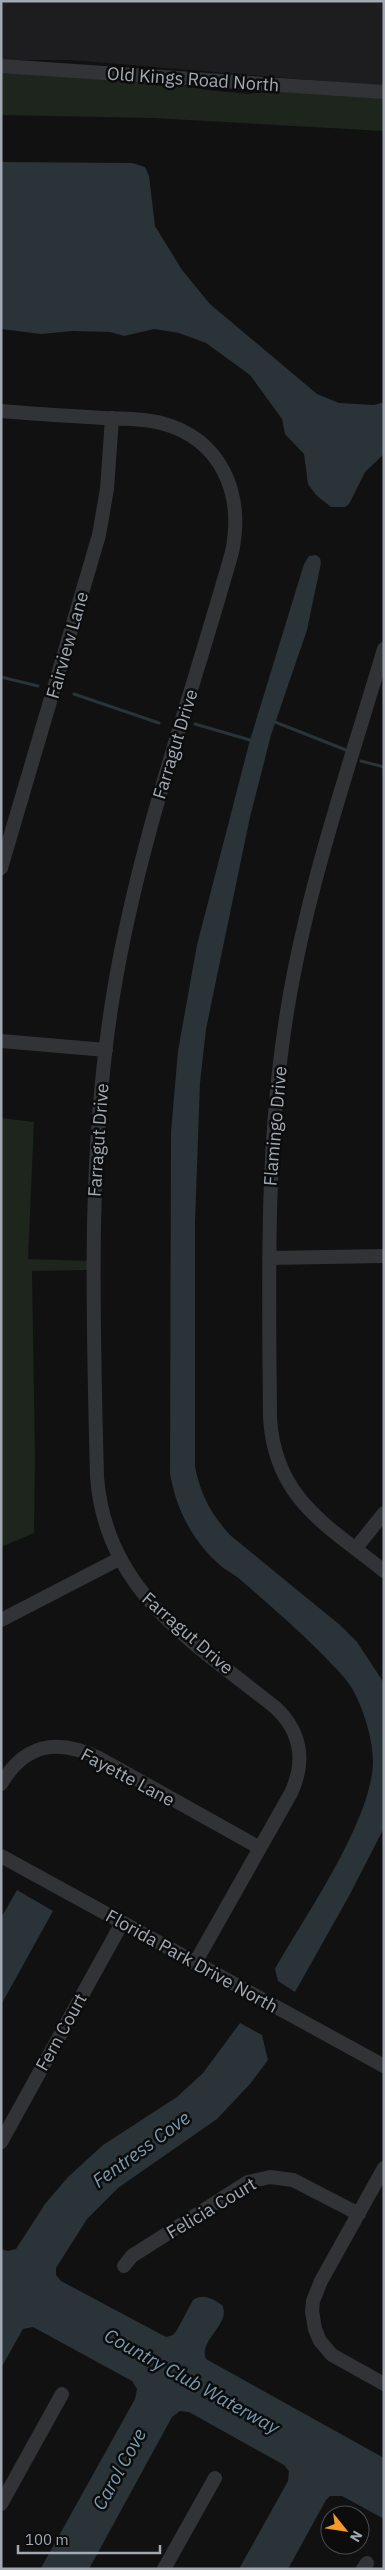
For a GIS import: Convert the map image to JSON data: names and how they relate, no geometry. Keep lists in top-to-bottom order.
{
  "streets": {
    "street": [
      "Old Kings Road North",
      "Fairview Lane",
      "Farragut Drive",
      "Flamingo Drive",
      "Fayette Lane",
      "Florida Park Drive North",
      "Fern Court",
      "Felicia Court"
    ]
  },
  "crossings": [
    ["Fairview Lane", "Farragut Drive"],
    ["Farragut Drive", "Fayette Lane"],
    ["Farragut Drive", "Florida Park Drive North"],
    ["Florida Park Drive North", "Fern Court"]
  ],
  "water": ["Fentress Cove", "Country Club Waterway", "Carol Cove"],
  "scale_bar": "100 m",
  "north": "bottom right"
}
